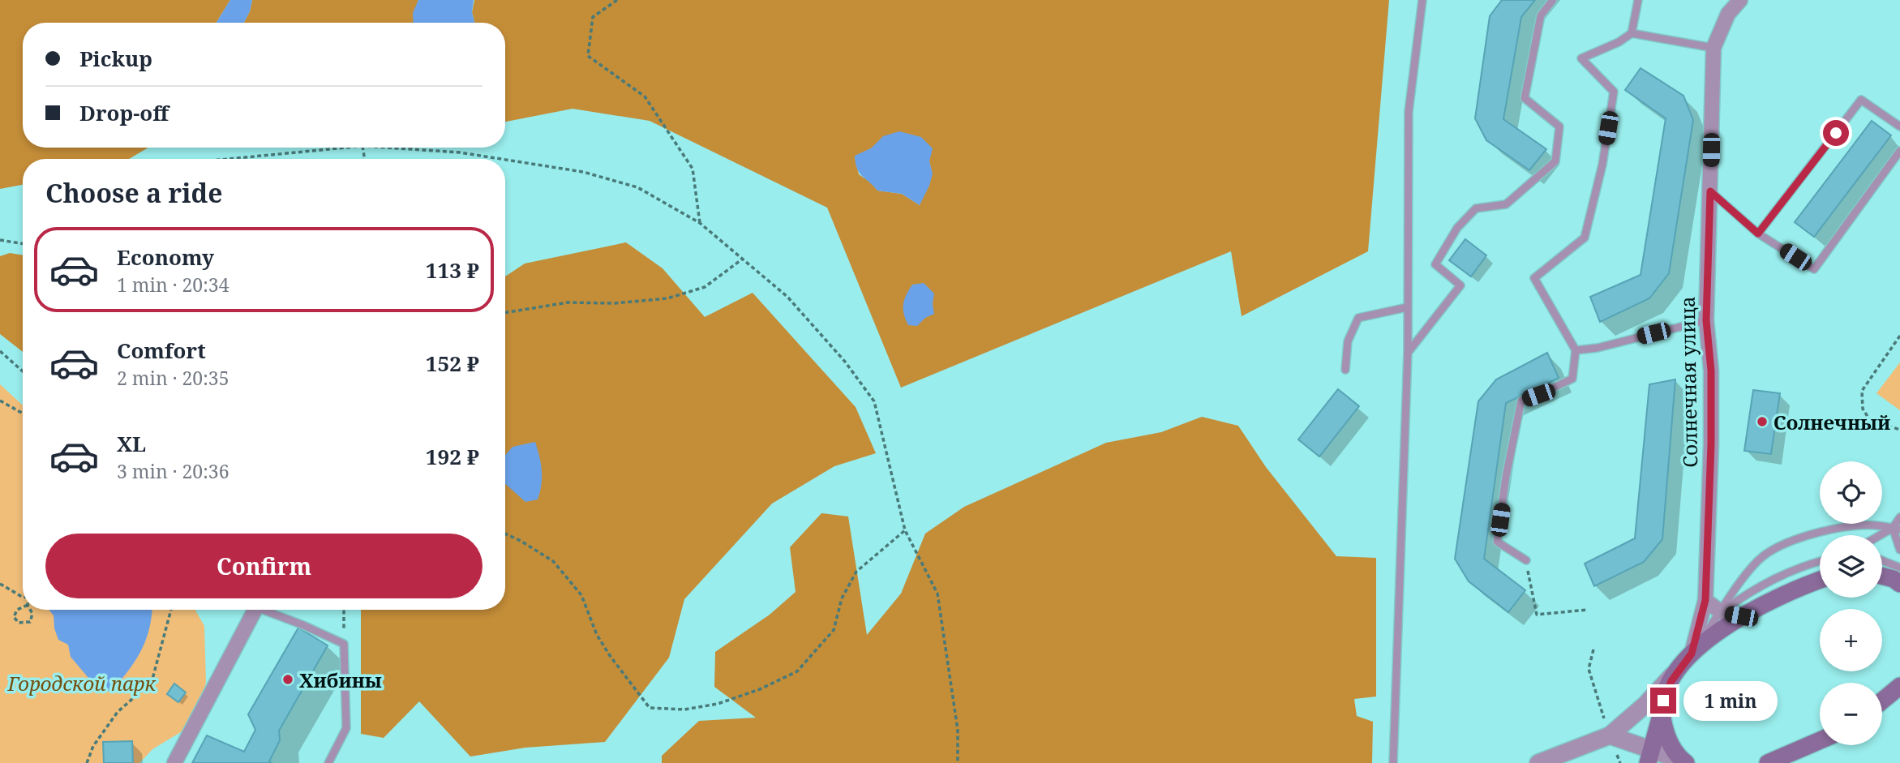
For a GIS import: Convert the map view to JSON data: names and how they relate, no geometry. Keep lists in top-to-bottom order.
{
  "streets": {
    "street": ["Солнечная улица"]
  },
  "parks": ["Городской парк"],
  "places": ["Солнечный", "Хибины"],
  "page": {
    "banner": ["Pickup", "Drop-off"],
    "heading": "Choose a ride",
    "list": [
      {
        "name": "Economy",
        "note": "1 min · 20:34",
        "value": "113 ₽"
      },
      {
        "name": "Comfort",
        "note": "2 min · 20:35",
        "value": "152 ₽"
      },
      {
        "name": "XL",
        "note": "3 min · 20:36",
        "value": "192 ₽"
      }
    ],
    "map_buttons": ["+", "−"],
    "buttons": "Confirm",
    "bubble": "1 min"
  }
}
